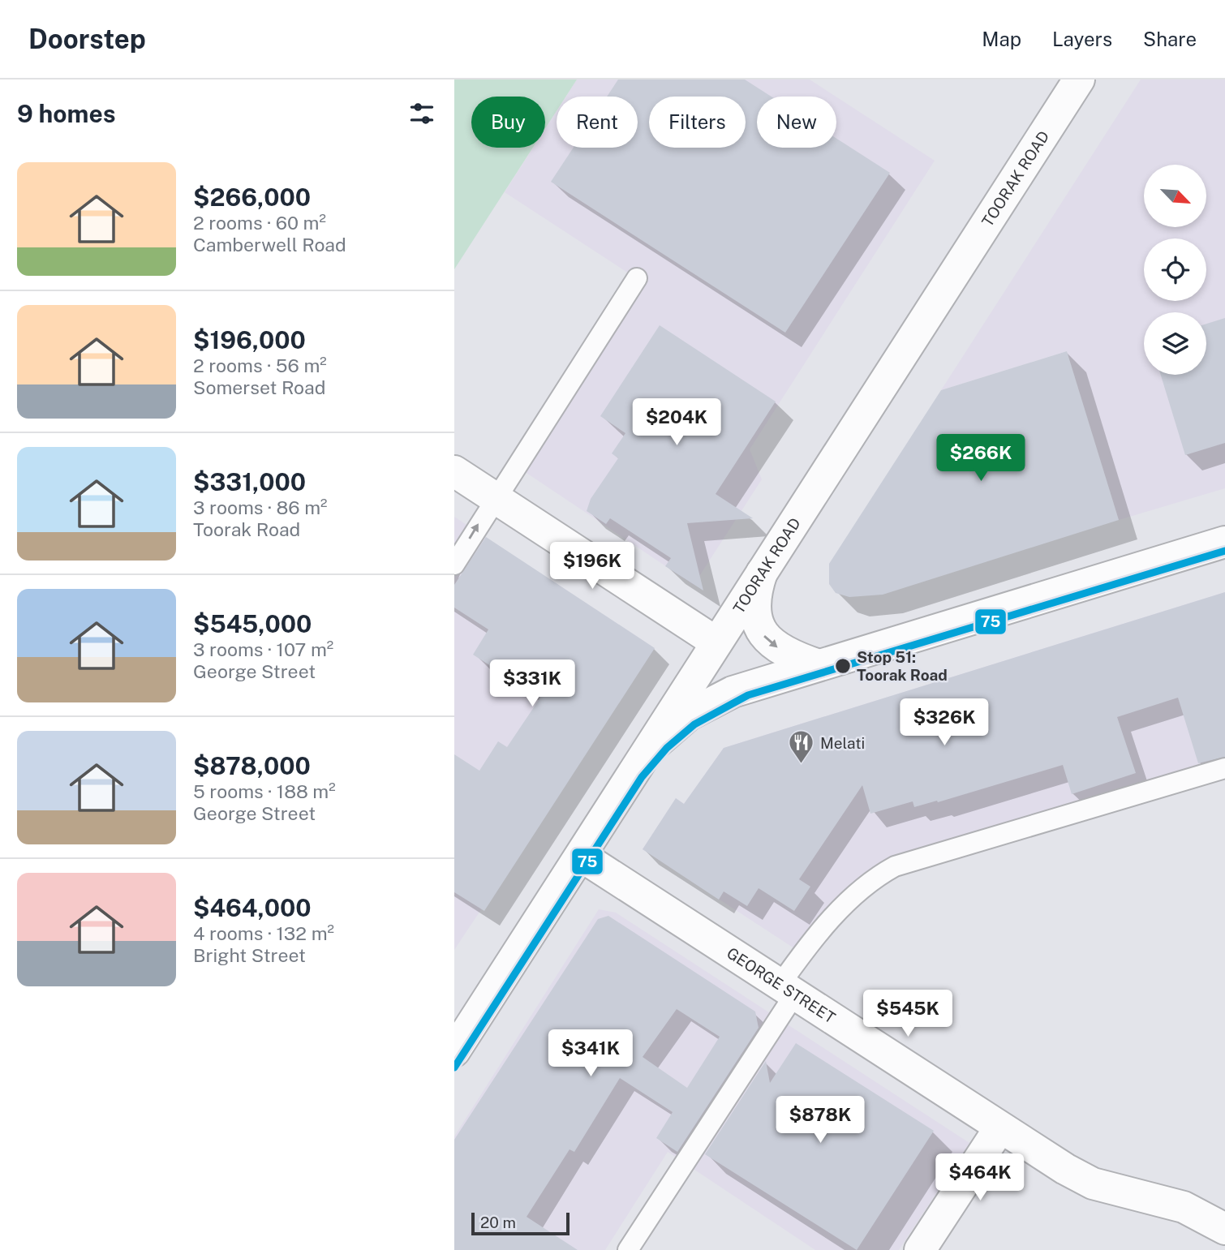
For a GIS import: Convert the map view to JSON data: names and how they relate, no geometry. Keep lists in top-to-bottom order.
{
  "streets": {
    "main road": ["TOORAK ROAD", "GEORGE STREET"]
  },
  "crossings": [
    ["TOORAK ROAD", "GEORGE STREET"]
  ],
  "places": {
    "other": ["Stop 51: Toorak Road"],
    "restaurant": ["Melati"]
  },
  "lines": ["transit line 75"],
  "scale_bar": "20 m",
  "north": "bottom right",
  "page": {
    "header": "Doorstep",
    "nav": ["Map", "Layers", "Share"],
    "heading": "9 homes",
    "chip": [
      "Buy",
      "Rent",
      "Filters",
      "New"
    ],
    "list": [
      {
        "name": "$266,000",
        "note": "2 rooms · 60 m² · Camberwell Road"
      },
      {
        "name": "$196,000",
        "note": "2 rooms · 56 m² · Somerset Road"
      },
      {
        "name": "$331,000",
        "note": "3 rooms · 86 m² · Toorak Road"
      },
      {
        "name": "$545,000",
        "note": "3 rooms · 107 m² · George Street"
      },
      {
        "name": "$878,000",
        "note": "5 rooms · 188 m² · George Street"
      },
      {
        "name": "$464,000",
        "note": "4 rooms · 132 m² · Bright Street"
      }
    ],
    "price": [
      "$204K",
      "$266K",
      "$196K",
      "$331K",
      "$326K",
      "$545K",
      "$341K",
      "$878K",
      "$464K"
    ],
    "scale": "20 m"
  }
}
